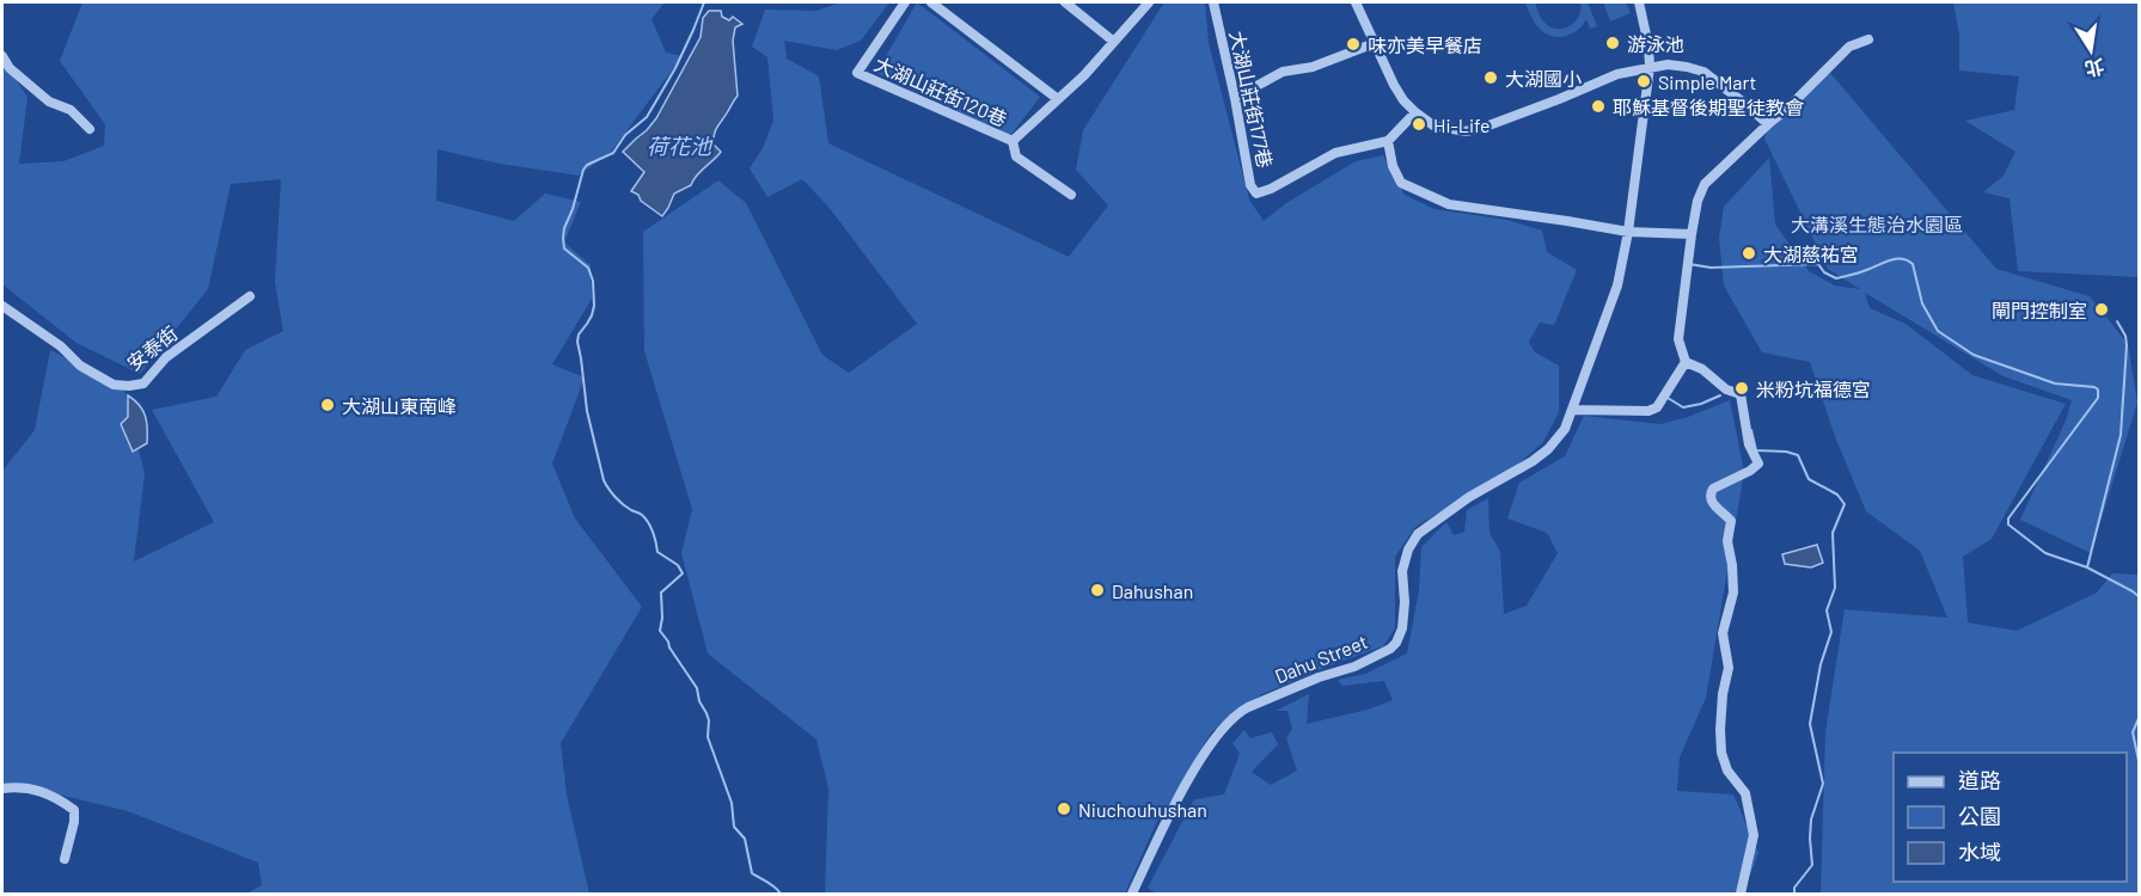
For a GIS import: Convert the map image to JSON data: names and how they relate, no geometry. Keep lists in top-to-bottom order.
{
  "streets": {
    "street": [
      "大湖山莊街120巷",
      "大湖山莊街177巷",
      "安泰街",
      "Dahu Street"
    ]
  },
  "water": ["荷花池"],
  "parks": ["大溝溪生態治水園區"],
  "places": [
    "游泳池",
    "味亦美早餐店",
    "大湖國小",
    "Simple Mart",
    "耶穌基督後期聖徒教會",
    "Hi-Life",
    "大湖慈祐宮",
    "閘門控制室",
    "米粉坑福德宮",
    "大湖山東南峰",
    "Dahushan",
    "Niuchouhushan"
  ],
  "legend": ["道路", "公園", "水域"],
  "north": "bottom"
}
